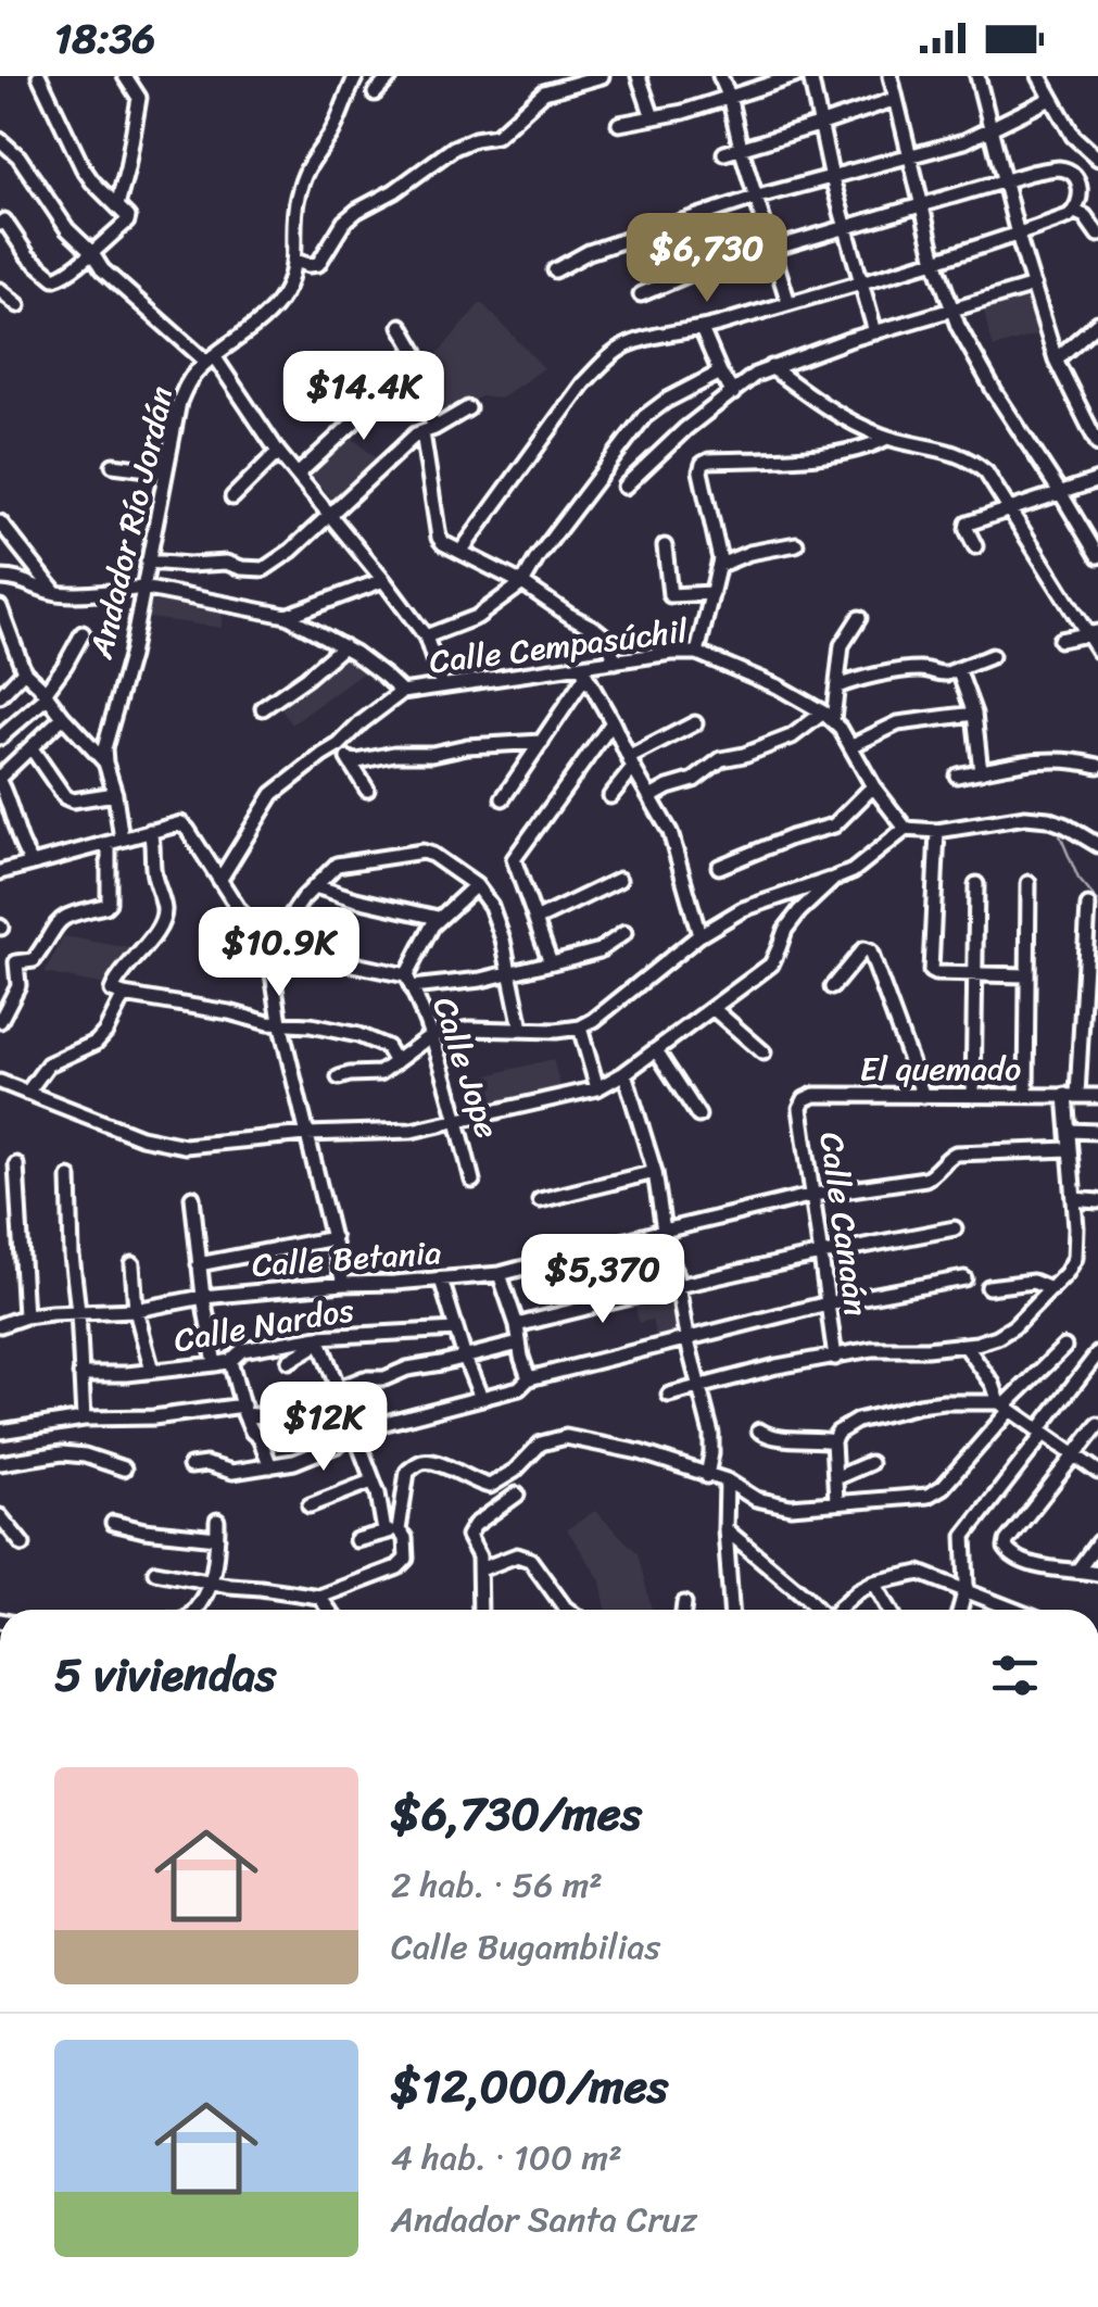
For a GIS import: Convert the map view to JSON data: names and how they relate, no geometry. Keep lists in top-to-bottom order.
{
  "streets": {
    "street": [
      "Andador Río Jordán",
      "Calle Cempasúchil",
      "Calle Jope",
      "El quemado",
      "Calle Canaán",
      "Calle Betania",
      "Calle Nardos"
    ]
  },
  "crossings": [
    ["El quemado", "Calle Canaán"],
    ["Calle Canaán", "Calle Betania"]
  ],
  "page": {
    "status": "18:36",
    "price": [
      "$6,730",
      "$14.4K",
      "$10.9K",
      "$5,370",
      "$12K"
    ],
    "heading": "5 viviendas",
    "list": [
      {
        "name": "$6,730/mes",
        "note": "2 hab. · 56 m² · Calle Bugambilias"
      },
      {
        "name": "$12,000/mes",
        "note": "4 hab. · 100 m² · Andador Santa Cruz"
      }
    ]
  }
}
